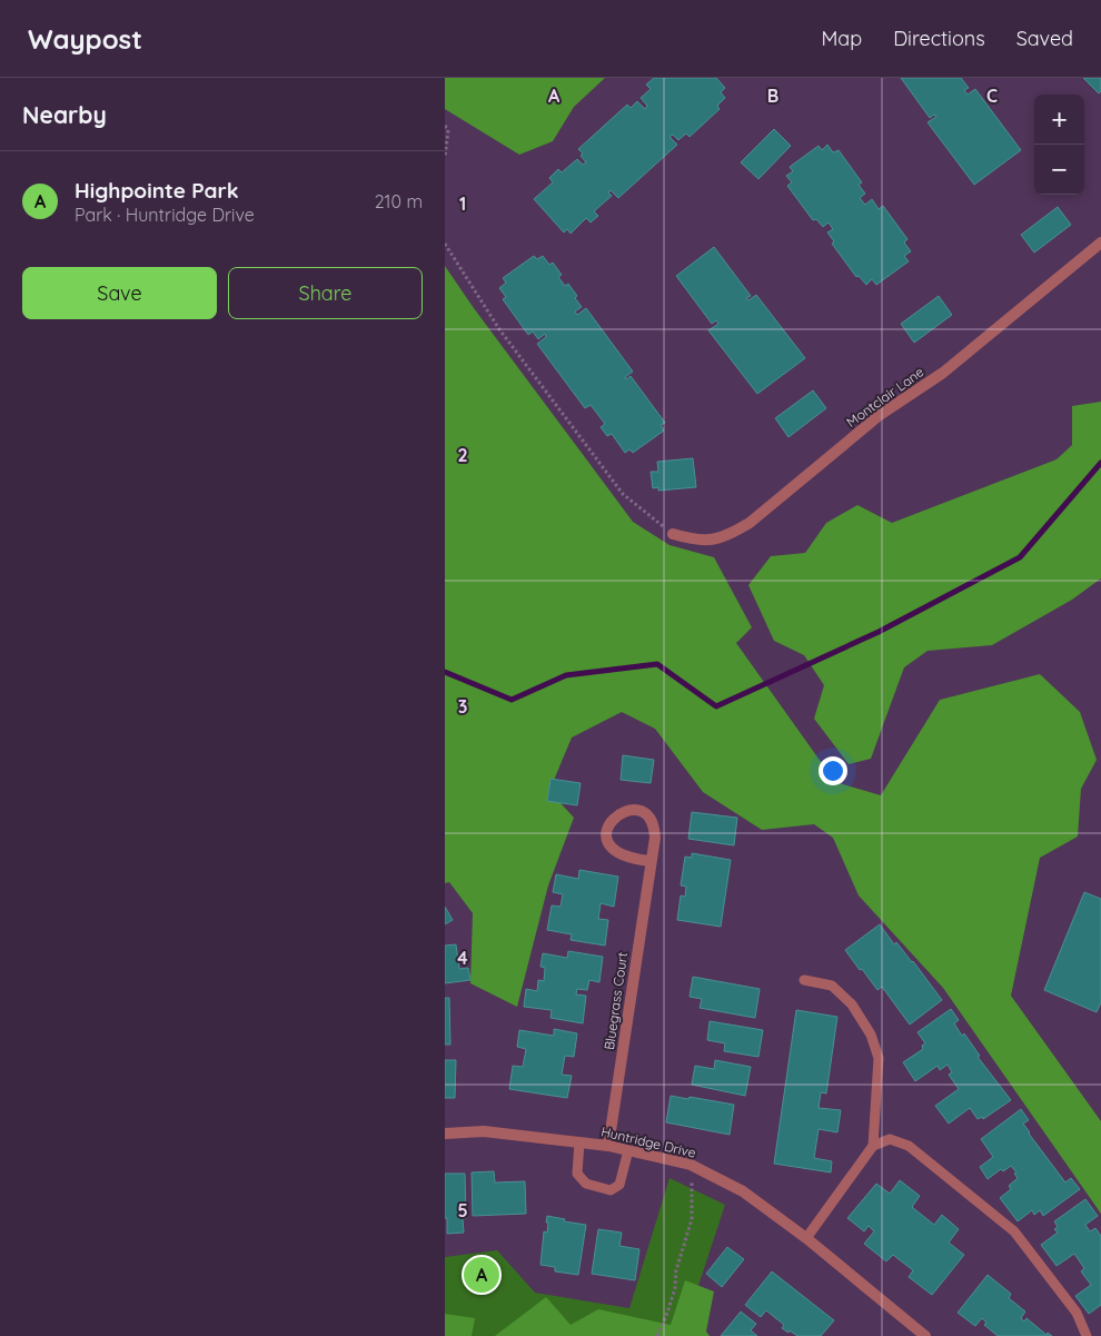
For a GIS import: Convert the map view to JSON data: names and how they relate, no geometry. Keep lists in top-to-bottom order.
{
  "streets": {
    "street": ["Montclair Lane", "Bluegrass Court", "Huntridge Drive"]
  },
  "crossings": [
    ["Bluegrass Court", "Huntridge Drive"]
  ],
  "page": {
    "header": "Waypost",
    "nav": ["Map", "Directions", "Saved"],
    "heading": "Nearby",
    "map_buttons": ["+", "−"],
    "list": [
      {
        "mark": "A",
        "name": "Highpointe Park",
        "note": "Park · Huntridge Drive",
        "value": "210 m"
      }
    ],
    "buttons": ["Save", "Share"],
    "pins": "A"
  },
  "grid": {
    "columns": ["A", "B", "C"],
    "rows": [
      "1",
      "2",
      "3",
      "4",
      "5"
    ]
  }
}
